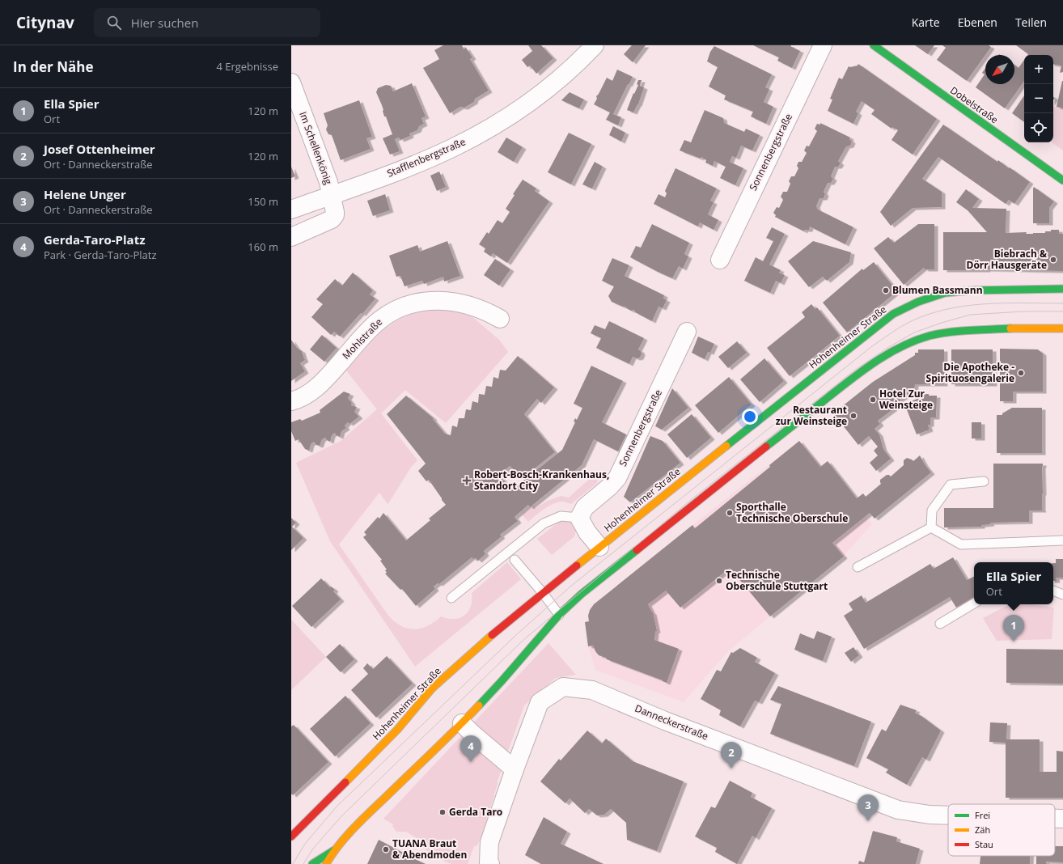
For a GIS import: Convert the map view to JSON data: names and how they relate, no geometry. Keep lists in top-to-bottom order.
{
  "streets": {
    "main road": ["Dobelstraße", "Hohenheimer Straße"],
    "street": [
      "Im Schellenkönig",
      "Sonnenbergstraße",
      "Stafflenbergstraße",
      "Mohlstraße",
      "Danneckerstraße"
    ]
  },
  "crossings": [
    ["Im Schellenkönig", "Stafflenbergstraße"]
  ],
  "places": {
    "other": [
      "Biebrach & Dörr Hausgeräte",
      "Blumen Bassmann",
      "Die Apotheke - Spirituosengalerie",
      "Hotel Zur Weinsteige",
      "Restaurant zur Weinsteige",
      "Sporthalle Technische Oberschule",
      "Technische Oberschule Stuttgart",
      "Gerda Taro",
      "TUANA Braut & Abendmoden"
    ],
    "health": ["Robert-Bosch-Krankenhaus, Standort City"]
  },
  "legend": ["Frei", "Zäh", "Stau"],
  "north": "bottom left",
  "page": {
    "header": "Citynav",
    "search": "Hier suchen",
    "nav": ["Karte", "Ebenen", "Teilen"],
    "heading": ["In der Nähe", "4 Ergebnisse"],
    "map_buttons": ["+", "−"],
    "list": [
      {
        "mark": "1",
        "name": "Ella Spier",
        "note": "Ort",
        "value": "120 m"
      },
      {
        "mark": "2",
        "name": "Josef Ottenheimer",
        "note": "Ort · Danneckerstraße",
        "value": "120 m"
      },
      {
        "mark": "3",
        "name": "Helene Unger",
        "note": "Ort · Danneckerstraße",
        "value": "150 m"
      },
      {
        "mark": "4",
        "name": "Gerda-Taro-Platz",
        "note": "Park · Gerda-Taro-Platz",
        "value": "160 m"
      }
    ],
    "popup": ["Ella Spier", "Ort"],
    "pins": [
      "1",
      "4",
      "2",
      "3"
    ]
  }
}
